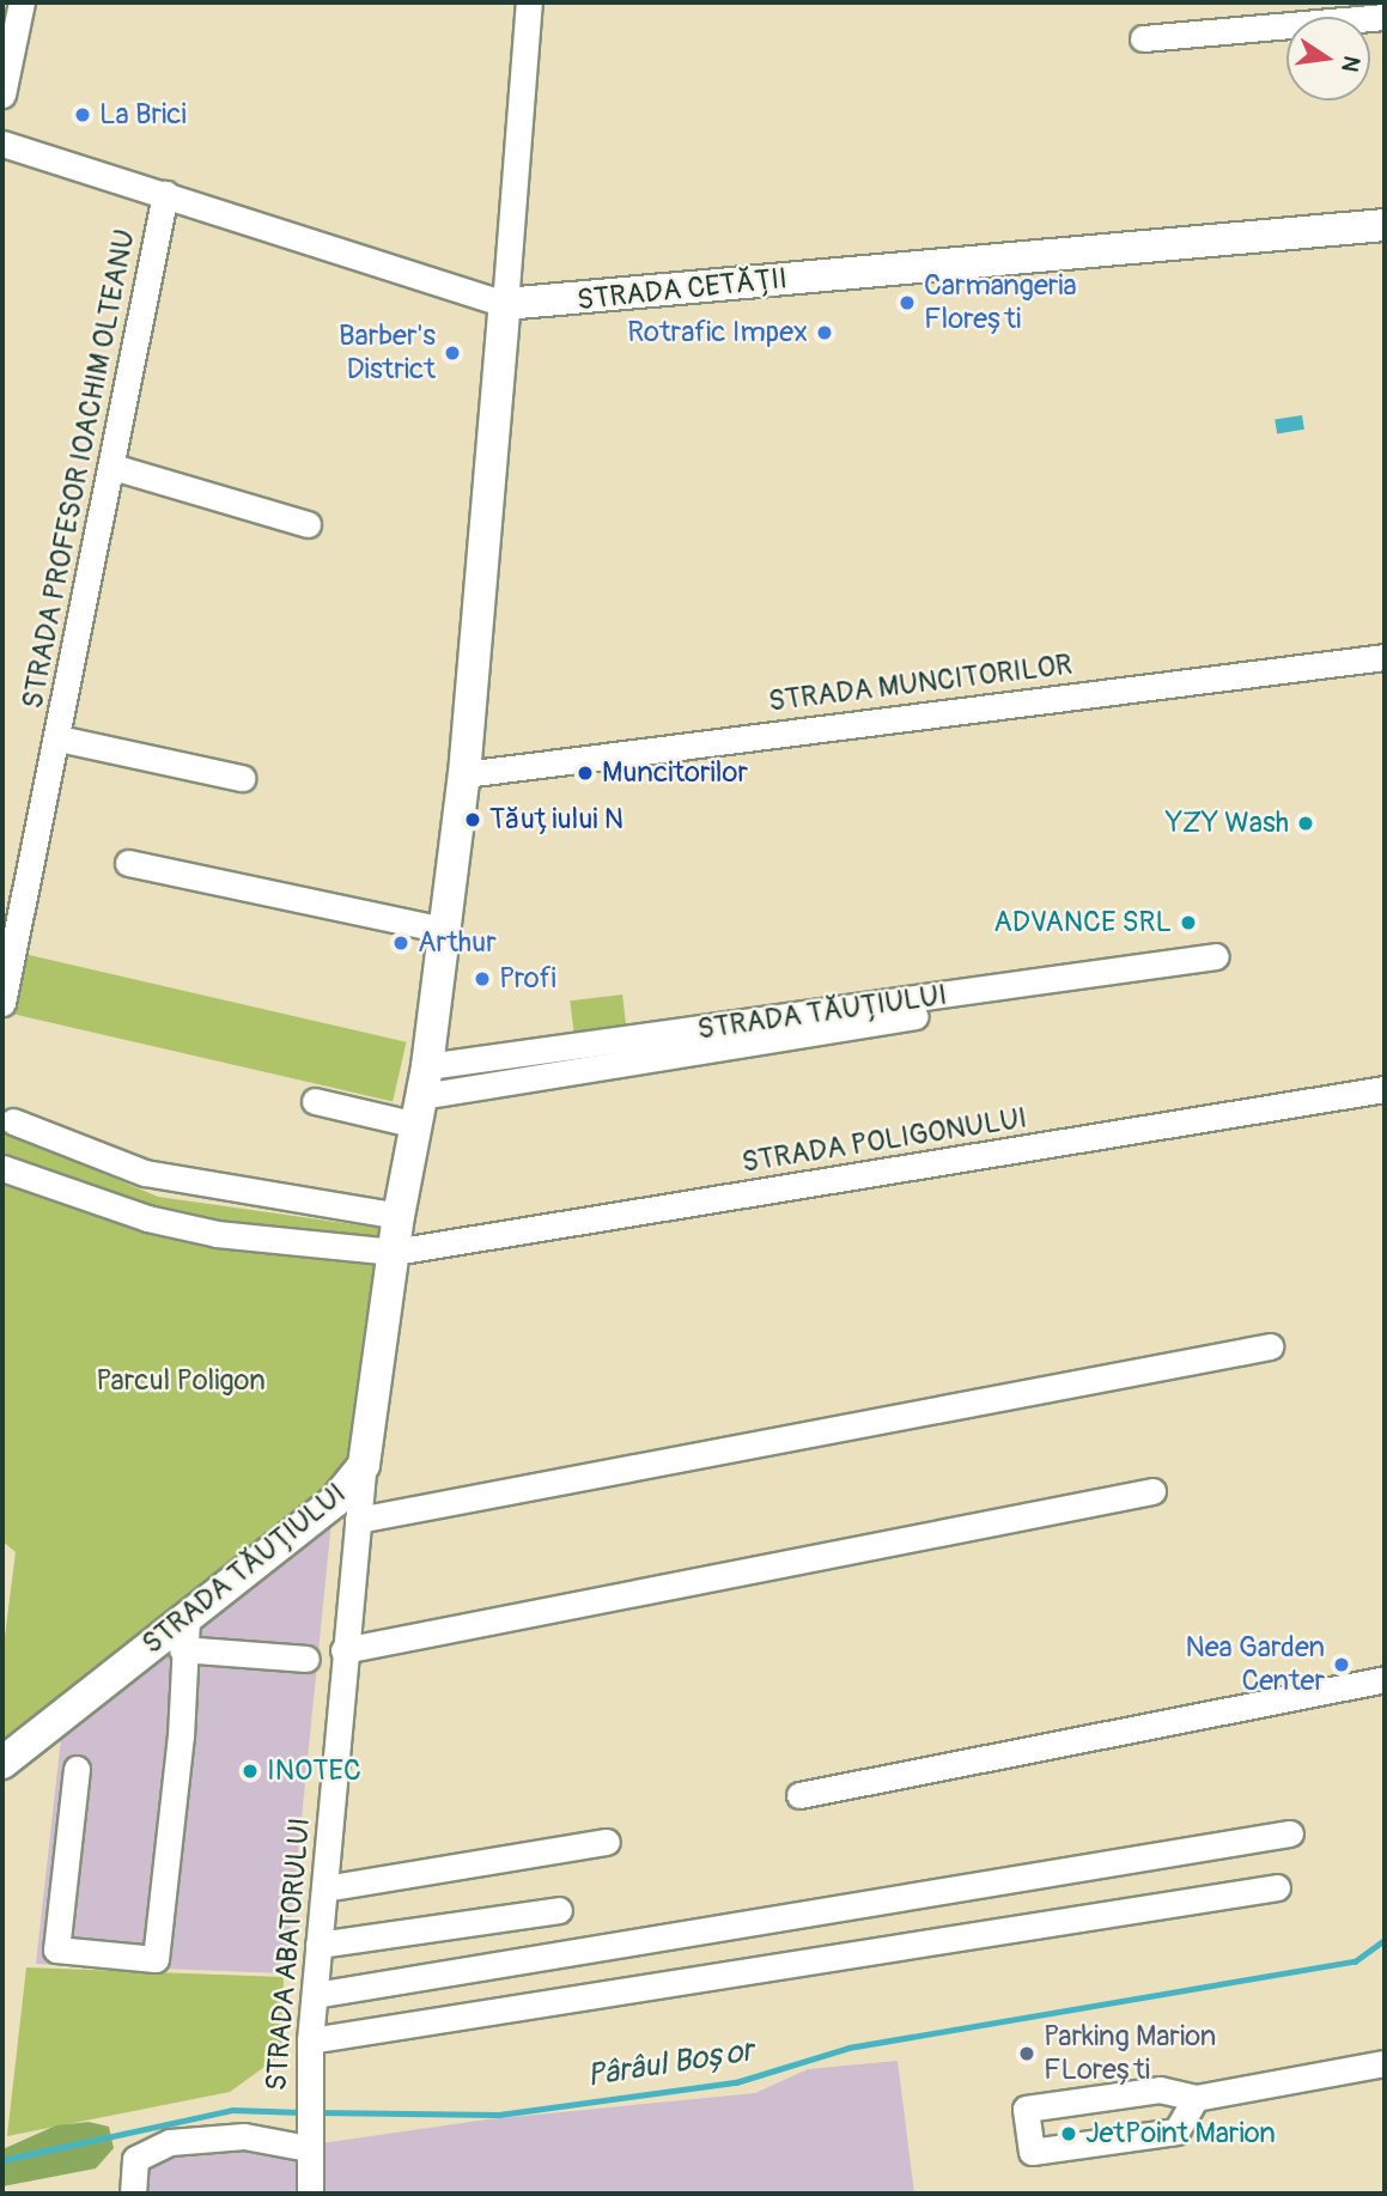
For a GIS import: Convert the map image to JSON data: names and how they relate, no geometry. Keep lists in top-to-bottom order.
{
  "streets": {
    "main road": ["STRADA CETĂȚII", "STRADA TĂUȚIULUI"],
    "street": [
      "STRADA PROFESOR IOACHIM OLTEANU",
      "STRADA MUNCITORILOR",
      "STRADA POLIGONULUI",
      "STRADA ABATORULUI"
    ]
  },
  "crossings": [
    ["STRADA CETĂȚII", "STRADA PROFESOR IOACHIM OLTEANU"],
    ["STRADA CETĂȚII", "STRADA TĂUȚIULUI"],
    ["STRADA MUNCITORILOR", "STRADA TĂUȚIULUI"],
    ["STRADA TĂUȚIULUI", "STRADA POLIGONULUI"],
    ["STRADA TĂUȚIULUI", "STRADA ABATORULUI"]
  ],
  "water": ["Pârâul Boșor"],
  "parks": ["Parcul Poligon"],
  "places": [
    "La Brici",
    "Carmangeria Florești",
    "Rotrafic Impex",
    "Barber's District",
    "Muncitorilor",
    "Tăuțiului N",
    "YZY Wash",
    "ADVANCE SRL",
    "Arthur",
    "Profi",
    "Nea Garden Center",
    "INOTEC",
    "Parking Marion FLorești",
    "JetPoint Marion"
  ],
  "north": "right"
}
